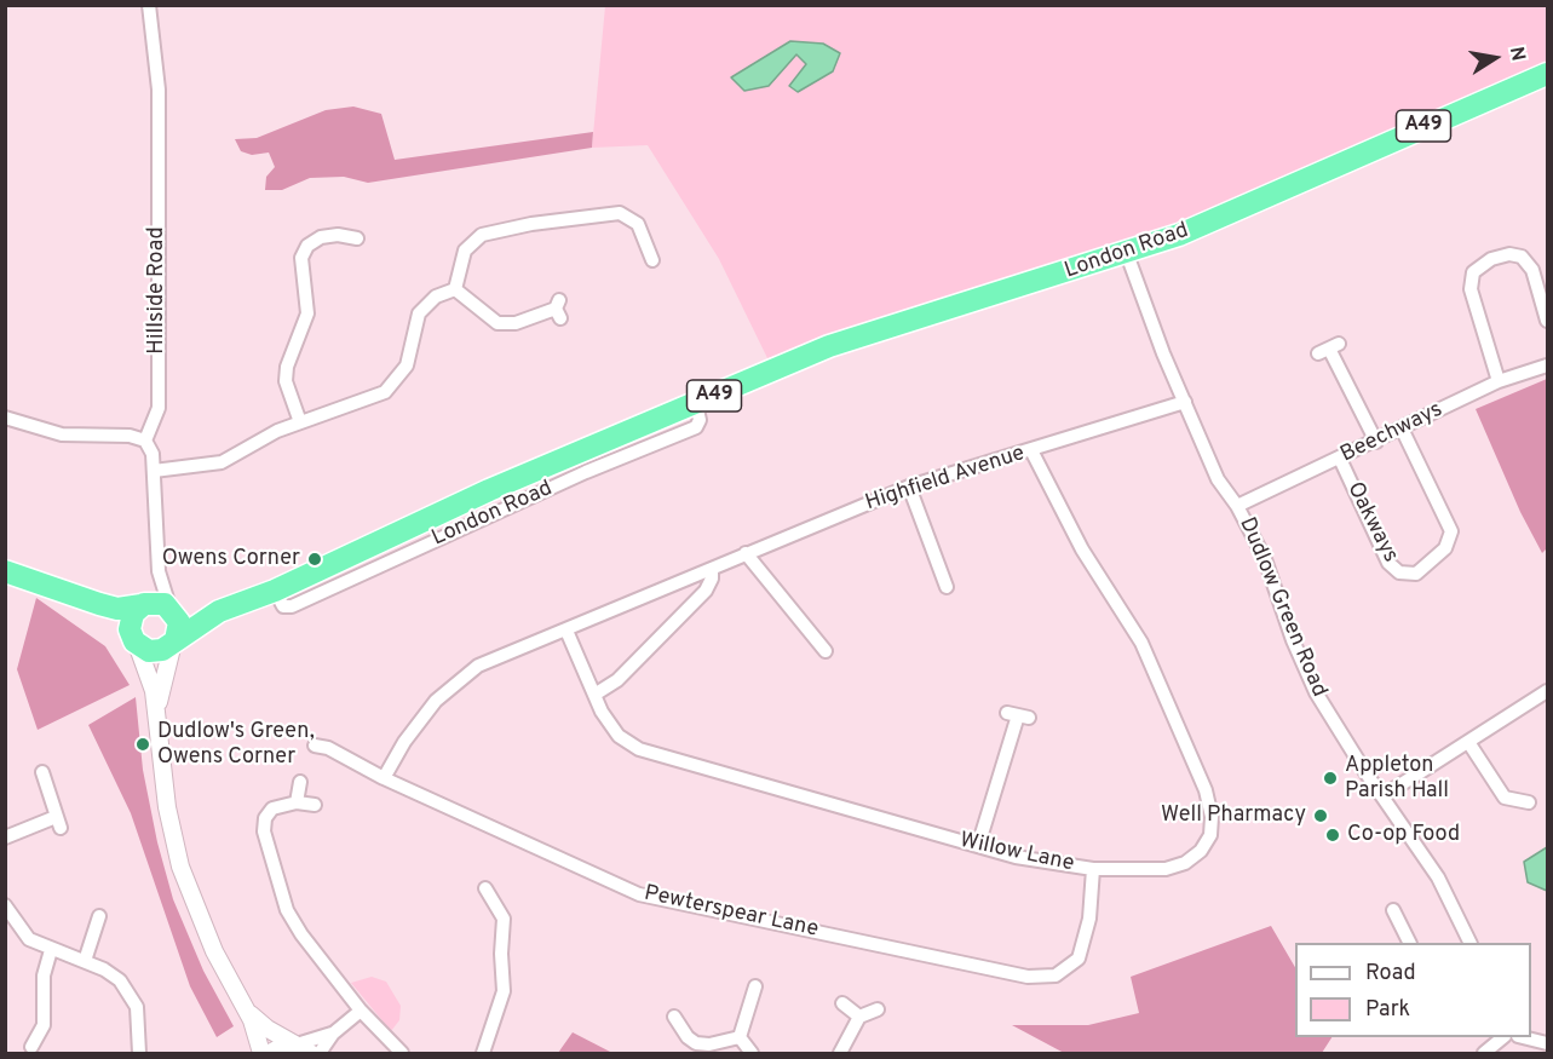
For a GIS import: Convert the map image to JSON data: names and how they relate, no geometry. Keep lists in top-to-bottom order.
{
  "streets": {
    "highway": ["A49", "London Road"],
    "street": [
      "Hillside Road",
      "Beechways",
      "Highfield Avenue",
      "Oakways",
      "Dudlow Green Road",
      "Willow Lane",
      "Pewterspear Lane"
    ]
  },
  "crossings": [
    ["A49", "London Road"],
    ["London Road", "Dudlow Green Road"],
    ["Beechways", "Oakways"],
    ["Beechways", "Dudlow Green Road"],
    ["Highfield Avenue", "Dudlow Green Road"],
    ["Highfield Avenue", "Willow Lane"],
    ["Highfield Avenue", "Pewterspear Lane"],
    ["Willow Lane", "Pewterspear Lane"]
  ],
  "places": [
    "Owens Corner",
    "Dudlow's Green, Owens Corner",
    "Appleton Parish Hall",
    "Well Pharmacy",
    "Co-op Food"
  ],
  "legend": ["Road", "Park"],
  "north": "right"
}
